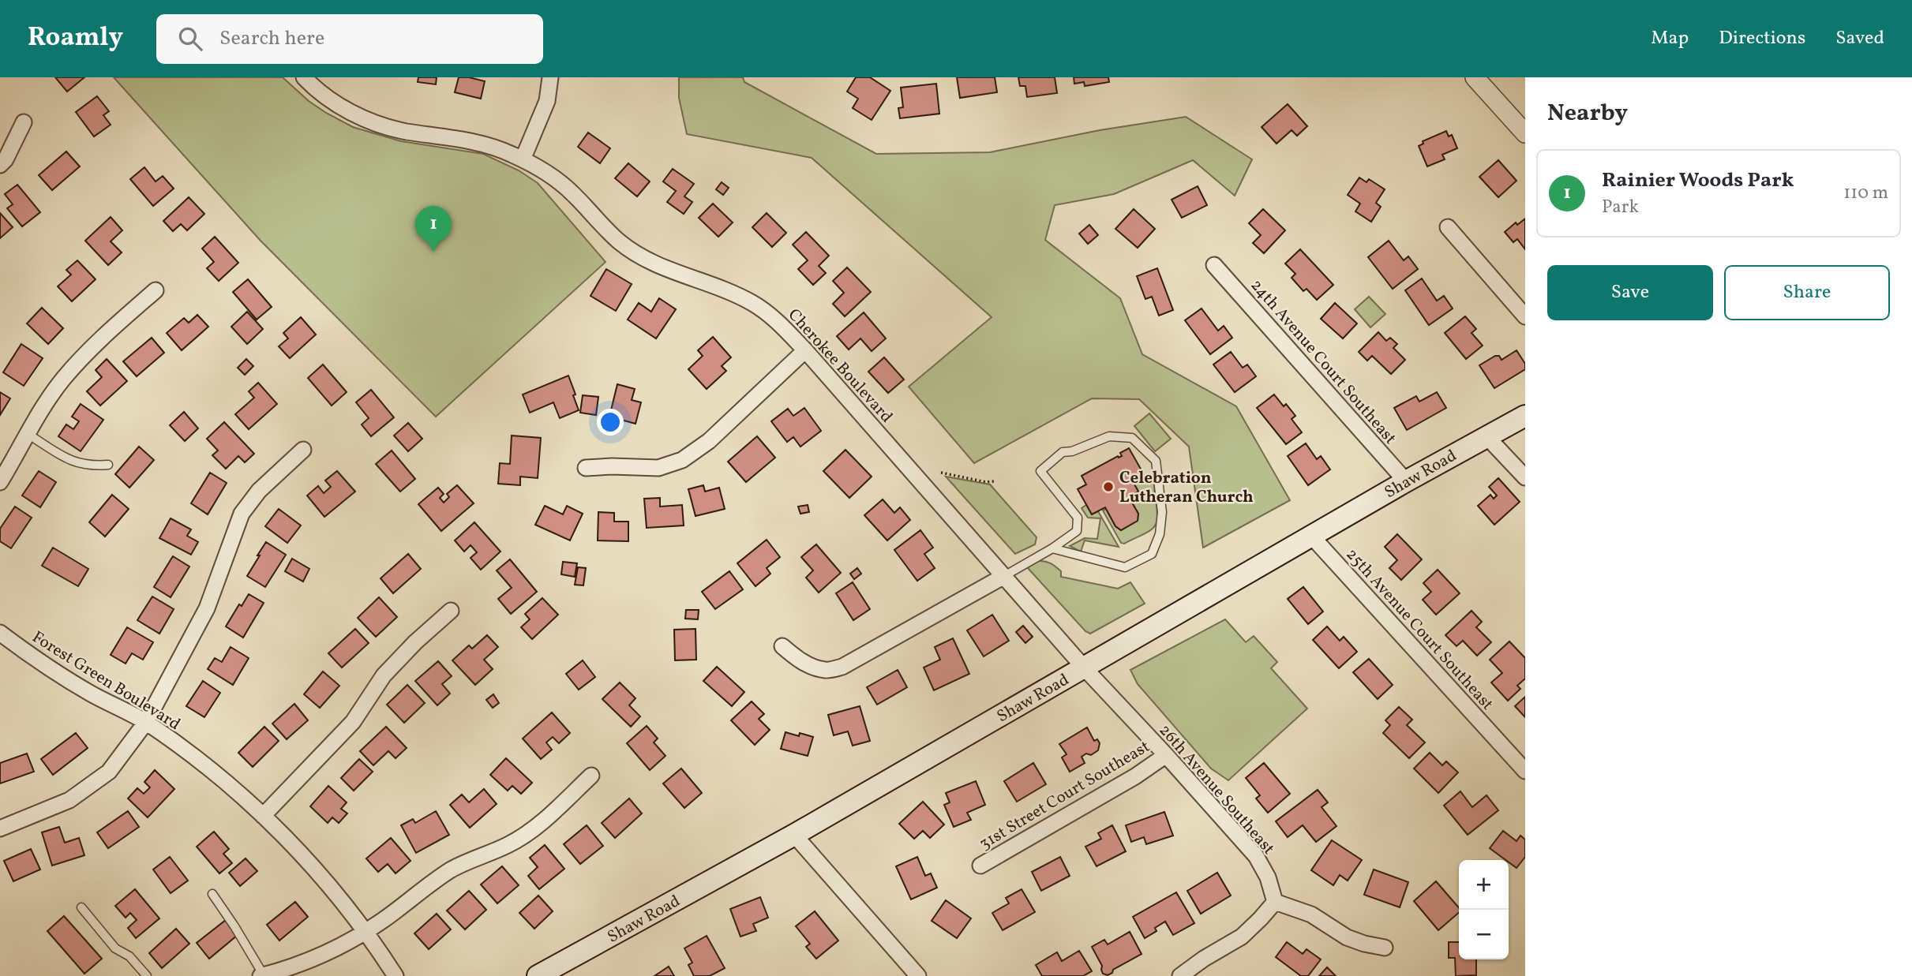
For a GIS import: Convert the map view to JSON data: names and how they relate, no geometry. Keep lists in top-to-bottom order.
{
  "streets": {
    "main road": ["Shaw Road"],
    "street": [
      "24th Avenue Court Southeast",
      "Cherokee Boulevard",
      "25th Avenue Court Southeast",
      "Forest Green Boulevard",
      "26th Avenue Southeast",
      "31st Street Court Southeast"
    ]
  },
  "crossings": [
    ["24th Avenue Court Southeast", "Shaw Road"],
    ["Cherokee Boulevard", "Shaw Road"],
    ["Cherokee Boulevard", "26th Avenue Southeast"],
    ["Shaw Road", "25th Avenue Court Southeast"],
    ["Shaw Road", "26th Avenue Southeast"],
    ["26th Avenue Southeast", "31st Street Court Southeast"]
  ],
  "places": ["Celebration Lutheran Church"],
  "page": {
    "header": "Roamly",
    "search": "Search here",
    "nav": ["Map", "Directions", "Saved"],
    "heading": "Nearby",
    "list": [
      {
        "mark": "1",
        "name": "Rainier Woods Park",
        "note": "Park",
        "value": "110 m"
      }
    ],
    "pins": "1",
    "buttons": ["Save", "Share"],
    "map_buttons": ["+", "−"]
  }
}
